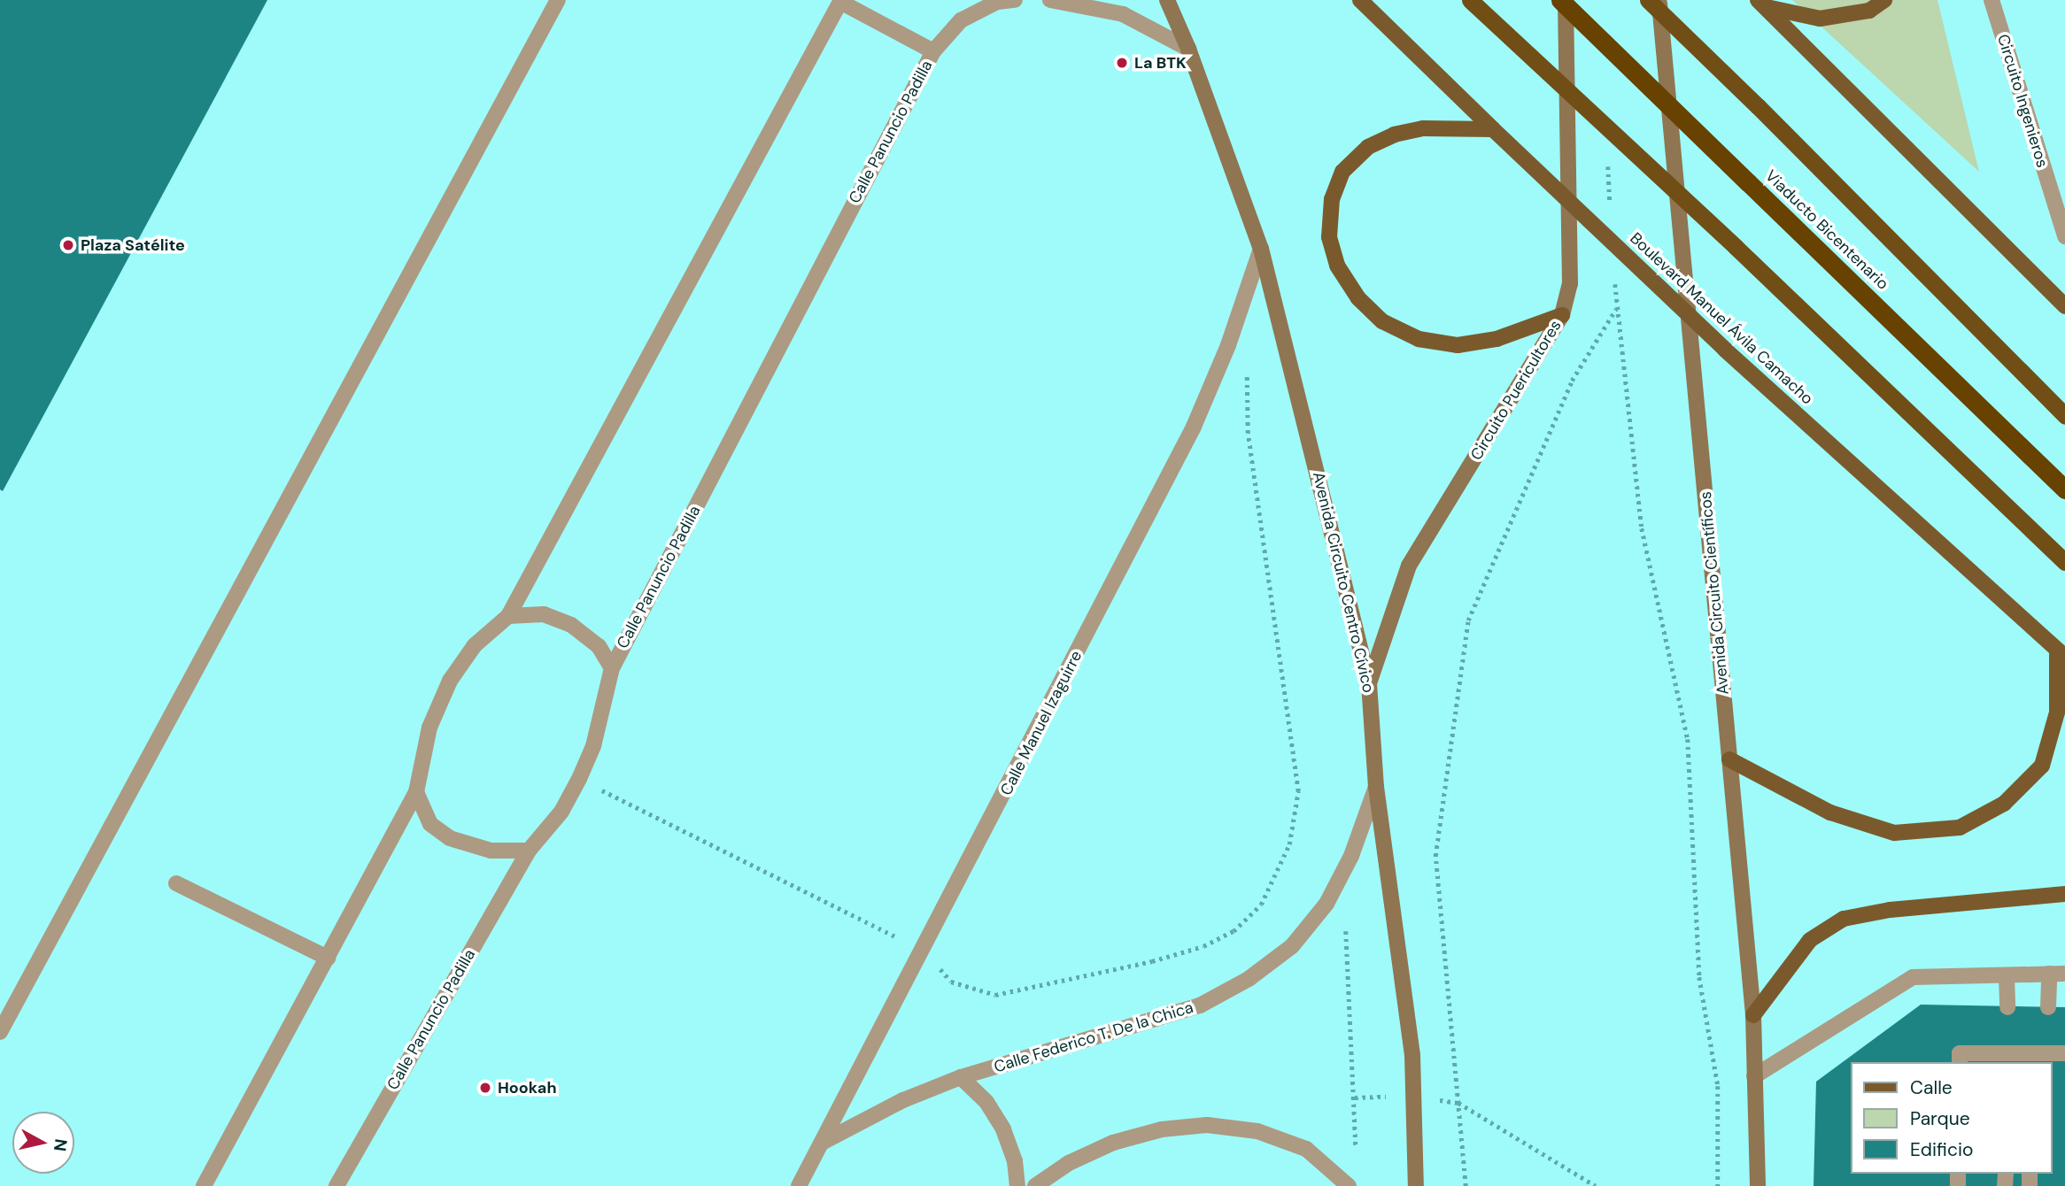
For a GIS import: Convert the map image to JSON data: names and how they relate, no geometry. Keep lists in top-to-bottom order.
{
  "streets": {
    "highway": ["Viaducto Bicentenario"],
    "main road": [
      "Boulevard Manuel Ávila Camacho",
      "Circuito Puericultores",
      "Avenida Circuito Centro Cívico",
      "Avenida Circuito Científicos"
    ],
    "street": [
      "Circuito Ingenieros",
      "Calle Panuncio Padilla",
      "Calle Manuel Izaguirre",
      "Calle Federico T. De la Chica"
    ]
  },
  "crossings": [
    ["Circuito Puericultores", "Avenida Circuito Centro Cívico"],
    ["Avenida Circuito Centro Cívico", "Calle Manuel Izaguirre"],
    ["Avenida Circuito Centro Cívico", "Calle Federico T. De la Chica"],
    ["Calle Manuel Izaguirre", "Calle Federico T. De la Chica"]
  ],
  "places": ["La BTK", "Plaza Satélite", "Hookah"],
  "legend": ["Calle", "Parque", "Edificio"],
  "north": "right"
}
